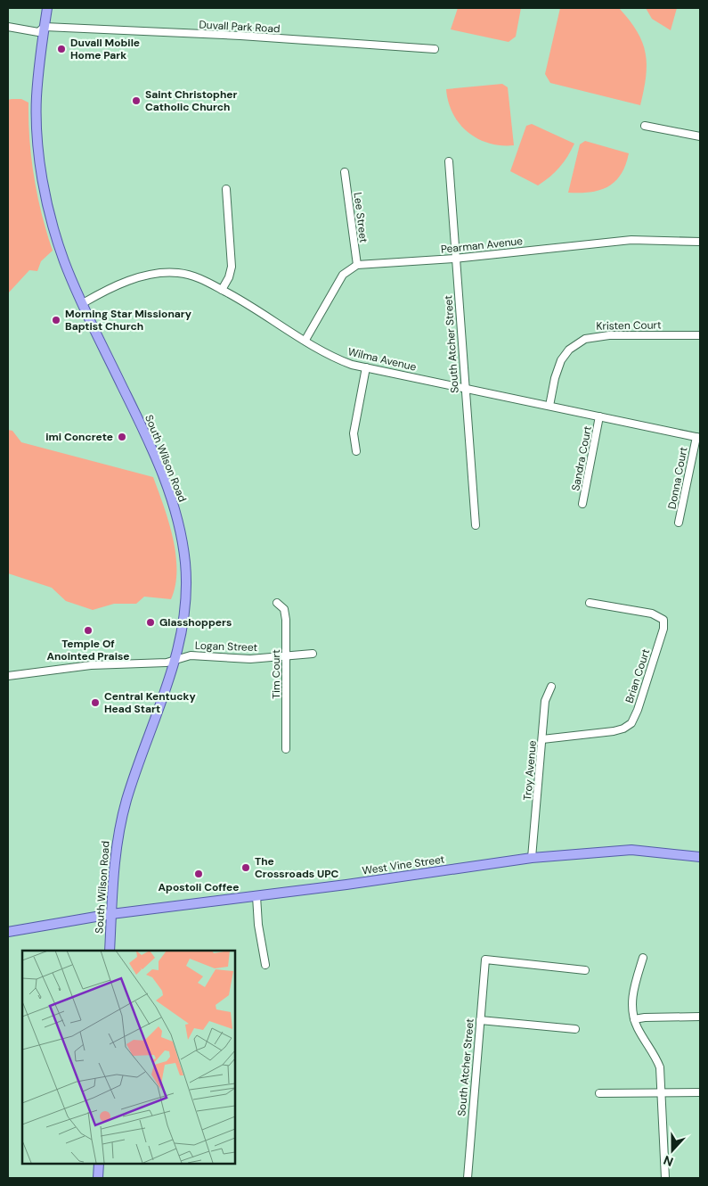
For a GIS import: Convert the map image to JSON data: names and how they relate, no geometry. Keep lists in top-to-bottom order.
{
  "streets": {
    "main road": ["South Wilson Road", "West Vine Street"],
    "street": [
      "Duvall Park Road",
      "Lee Street",
      "Pearman Avenue",
      "Kristen Court",
      "South Atcher Street",
      "Wilma Avenue",
      "Sandra Court",
      "Donna Court",
      "Logan Street",
      "Tim Court",
      "Brian Court",
      "Troy Avenue"
    ]
  },
  "crossings": [
    ["Duvall Park Road", "South Wilson Road"],
    ["Lee Street", "Pearman Avenue"],
    ["Pearman Avenue", "South Atcher Street"],
    ["Kristen Court", "Wilma Avenue"],
    ["South Atcher Street", "Wilma Avenue"],
    ["Wilma Avenue", "South Wilson Road"],
    ["Wilma Avenue", "Sandra Court"],
    ["Wilma Avenue", "Donna Court"],
    ["South Wilson Road", "Logan Street"],
    ["South Wilson Road", "West Vine Street"],
    ["Logan Street", "Tim Court"],
    ["Brian Court", "Troy Avenue"],
    ["Troy Avenue", "West Vine Street"]
  ],
  "places": [
    "Duvall Mobile Home Park",
    "Saint Christopher Catholic Church",
    "Morning Star Missionary Baptist Church",
    "imi Concrete",
    "Glasshoppers",
    "Temple Of Anointed Praise",
    "Central Kentucky Head Start",
    "The Crossroads UPC",
    "Apostoli Coffee"
  ],
  "north": "bottom"
}
